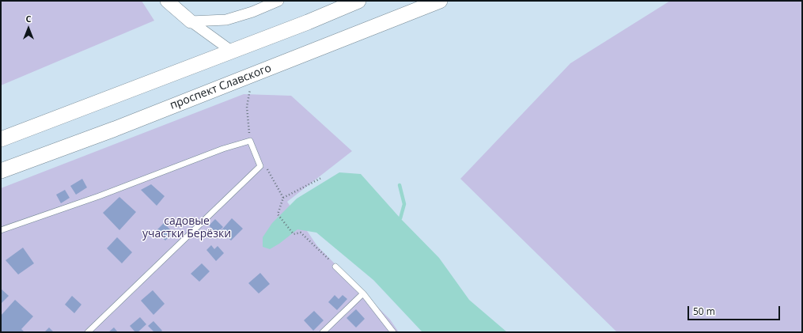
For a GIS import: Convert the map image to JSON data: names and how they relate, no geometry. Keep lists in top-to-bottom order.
{
  "streets": {
    "main road": ["проспект Славского"]
  },
  "parks": ["садовые участки Берёзки"],
  "scale_bar": "50 m",
  "north": "top"
}
